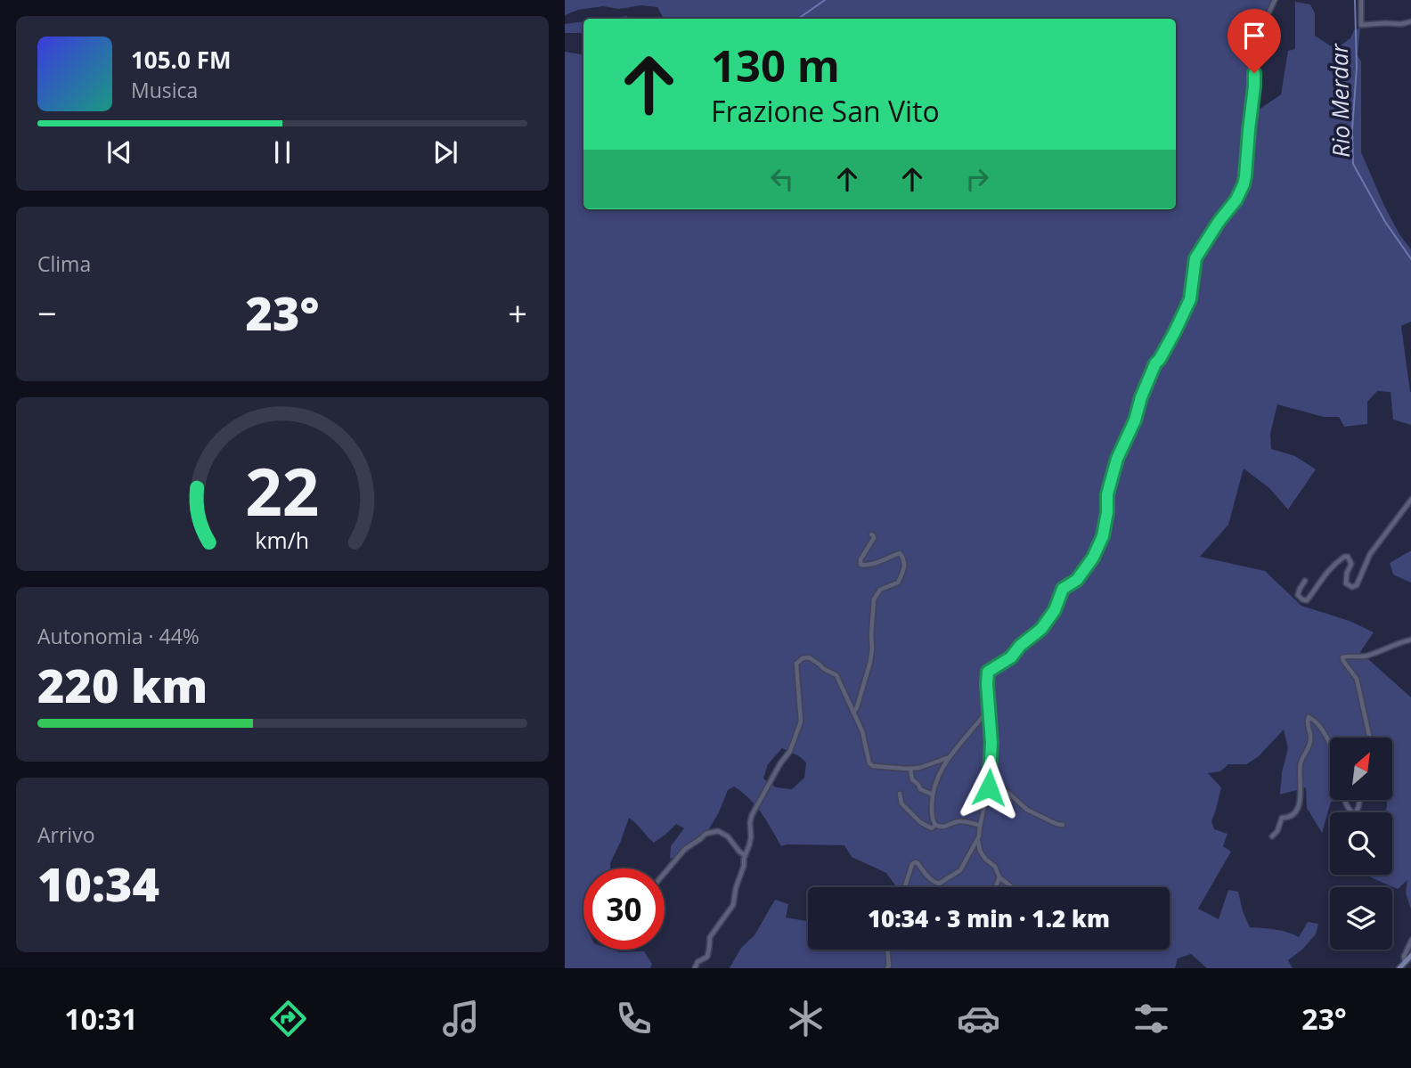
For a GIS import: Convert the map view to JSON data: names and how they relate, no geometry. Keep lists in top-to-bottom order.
{
  "water": ["Rio Merdar"],
  "north": "top right",
  "page": {
    "turn": ["130 m", "Frazione San Vito"],
    "song": ["105.0 FM", "Musica"],
    "tile": [
      "Clima",
      ["Autonomia · 44%", "220 km"],
      ["Arrivo", "10:34"]
    ],
    "heat": ["−", "23°", "+"],
    "limit": "30",
    "trip": "10:34 · 3 min · 1.2 km",
    "tabs": ["10:31", "23°"],
    "gauge": ["22", "km/h"]
  }
}
